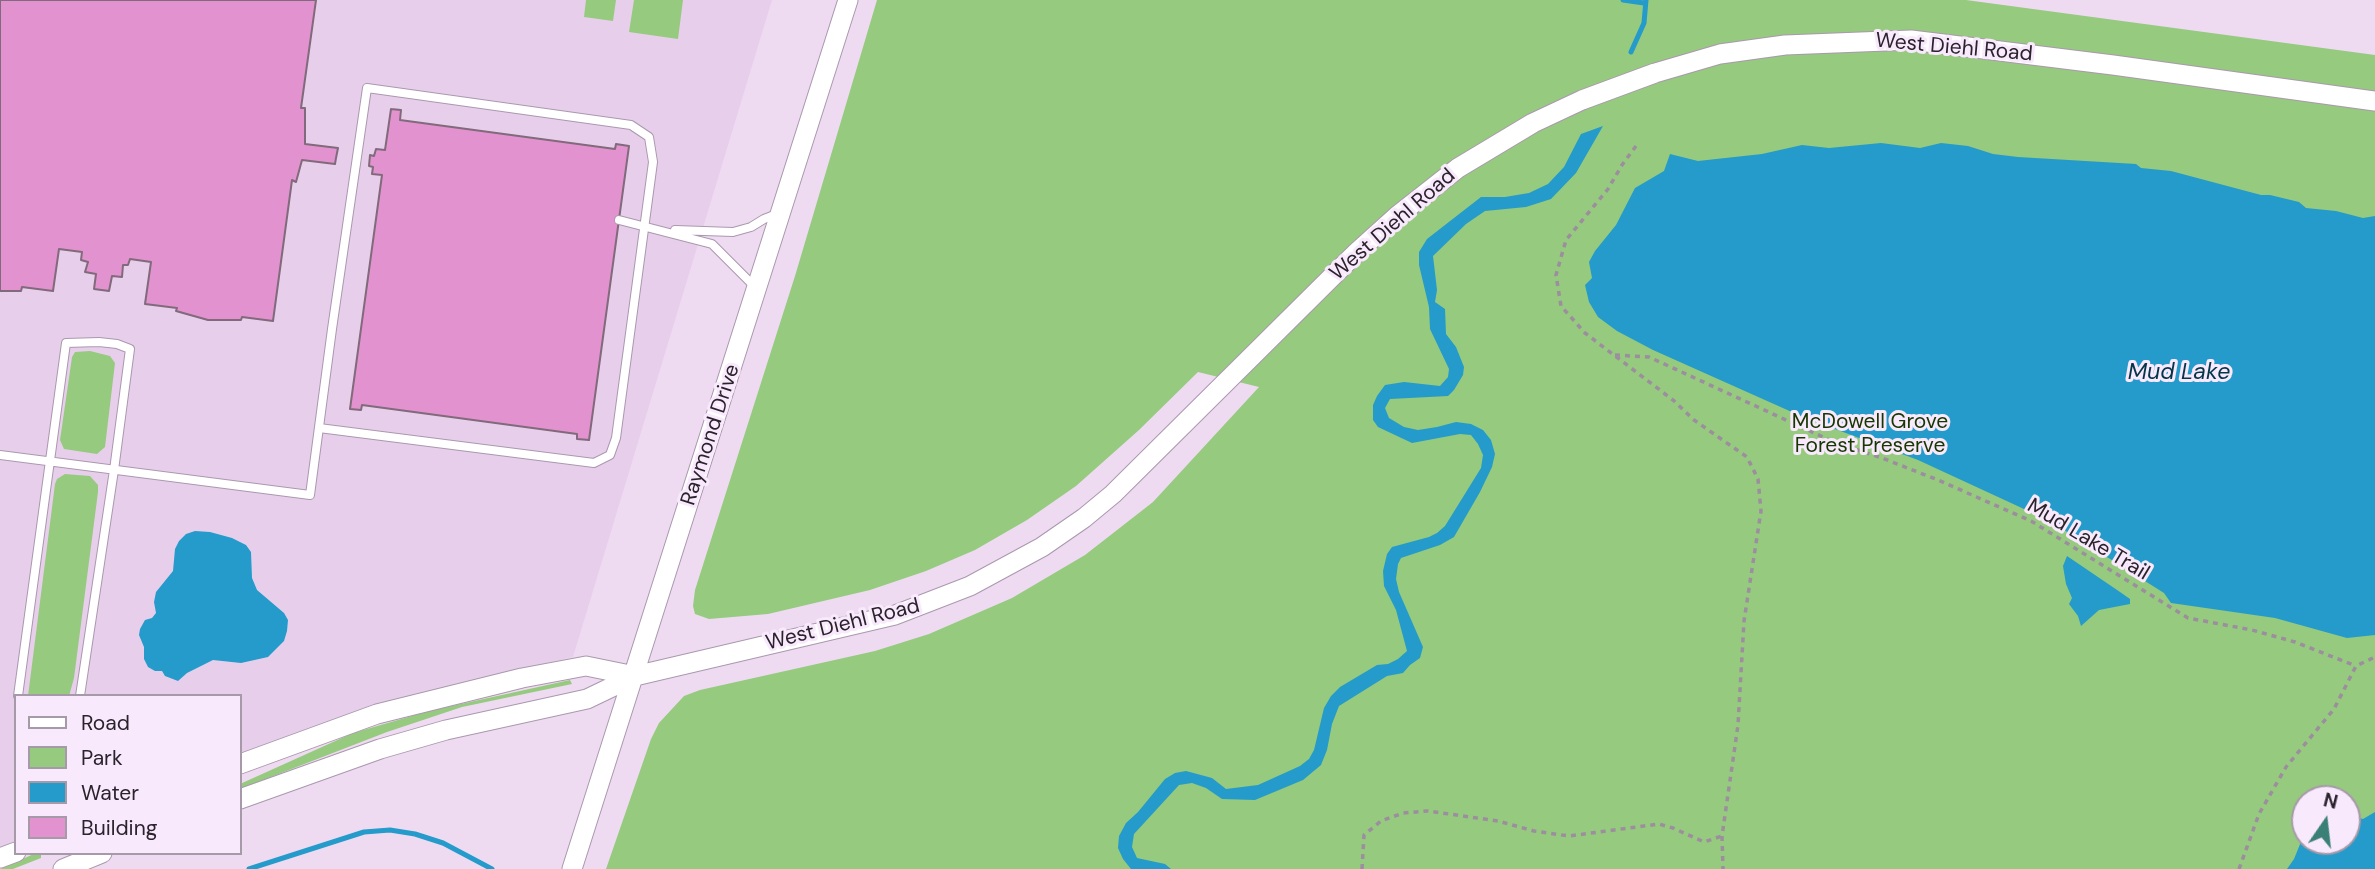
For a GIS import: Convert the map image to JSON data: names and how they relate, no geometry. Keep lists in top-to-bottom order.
{
  "streets": {
    "street": ["West Diehl Road", "Raymond Drive"],
    "path": ["Mud Lake Trail"]
  },
  "crossings": [
    ["West Diehl Road", "Raymond Drive"]
  ],
  "water": ["Mud Lake"],
  "parks": ["McDowell Grove Forest Preserve"],
  "legend": [
    "Road",
    "Park",
    "Water",
    "Building"
  ],
  "north": "top"
}
